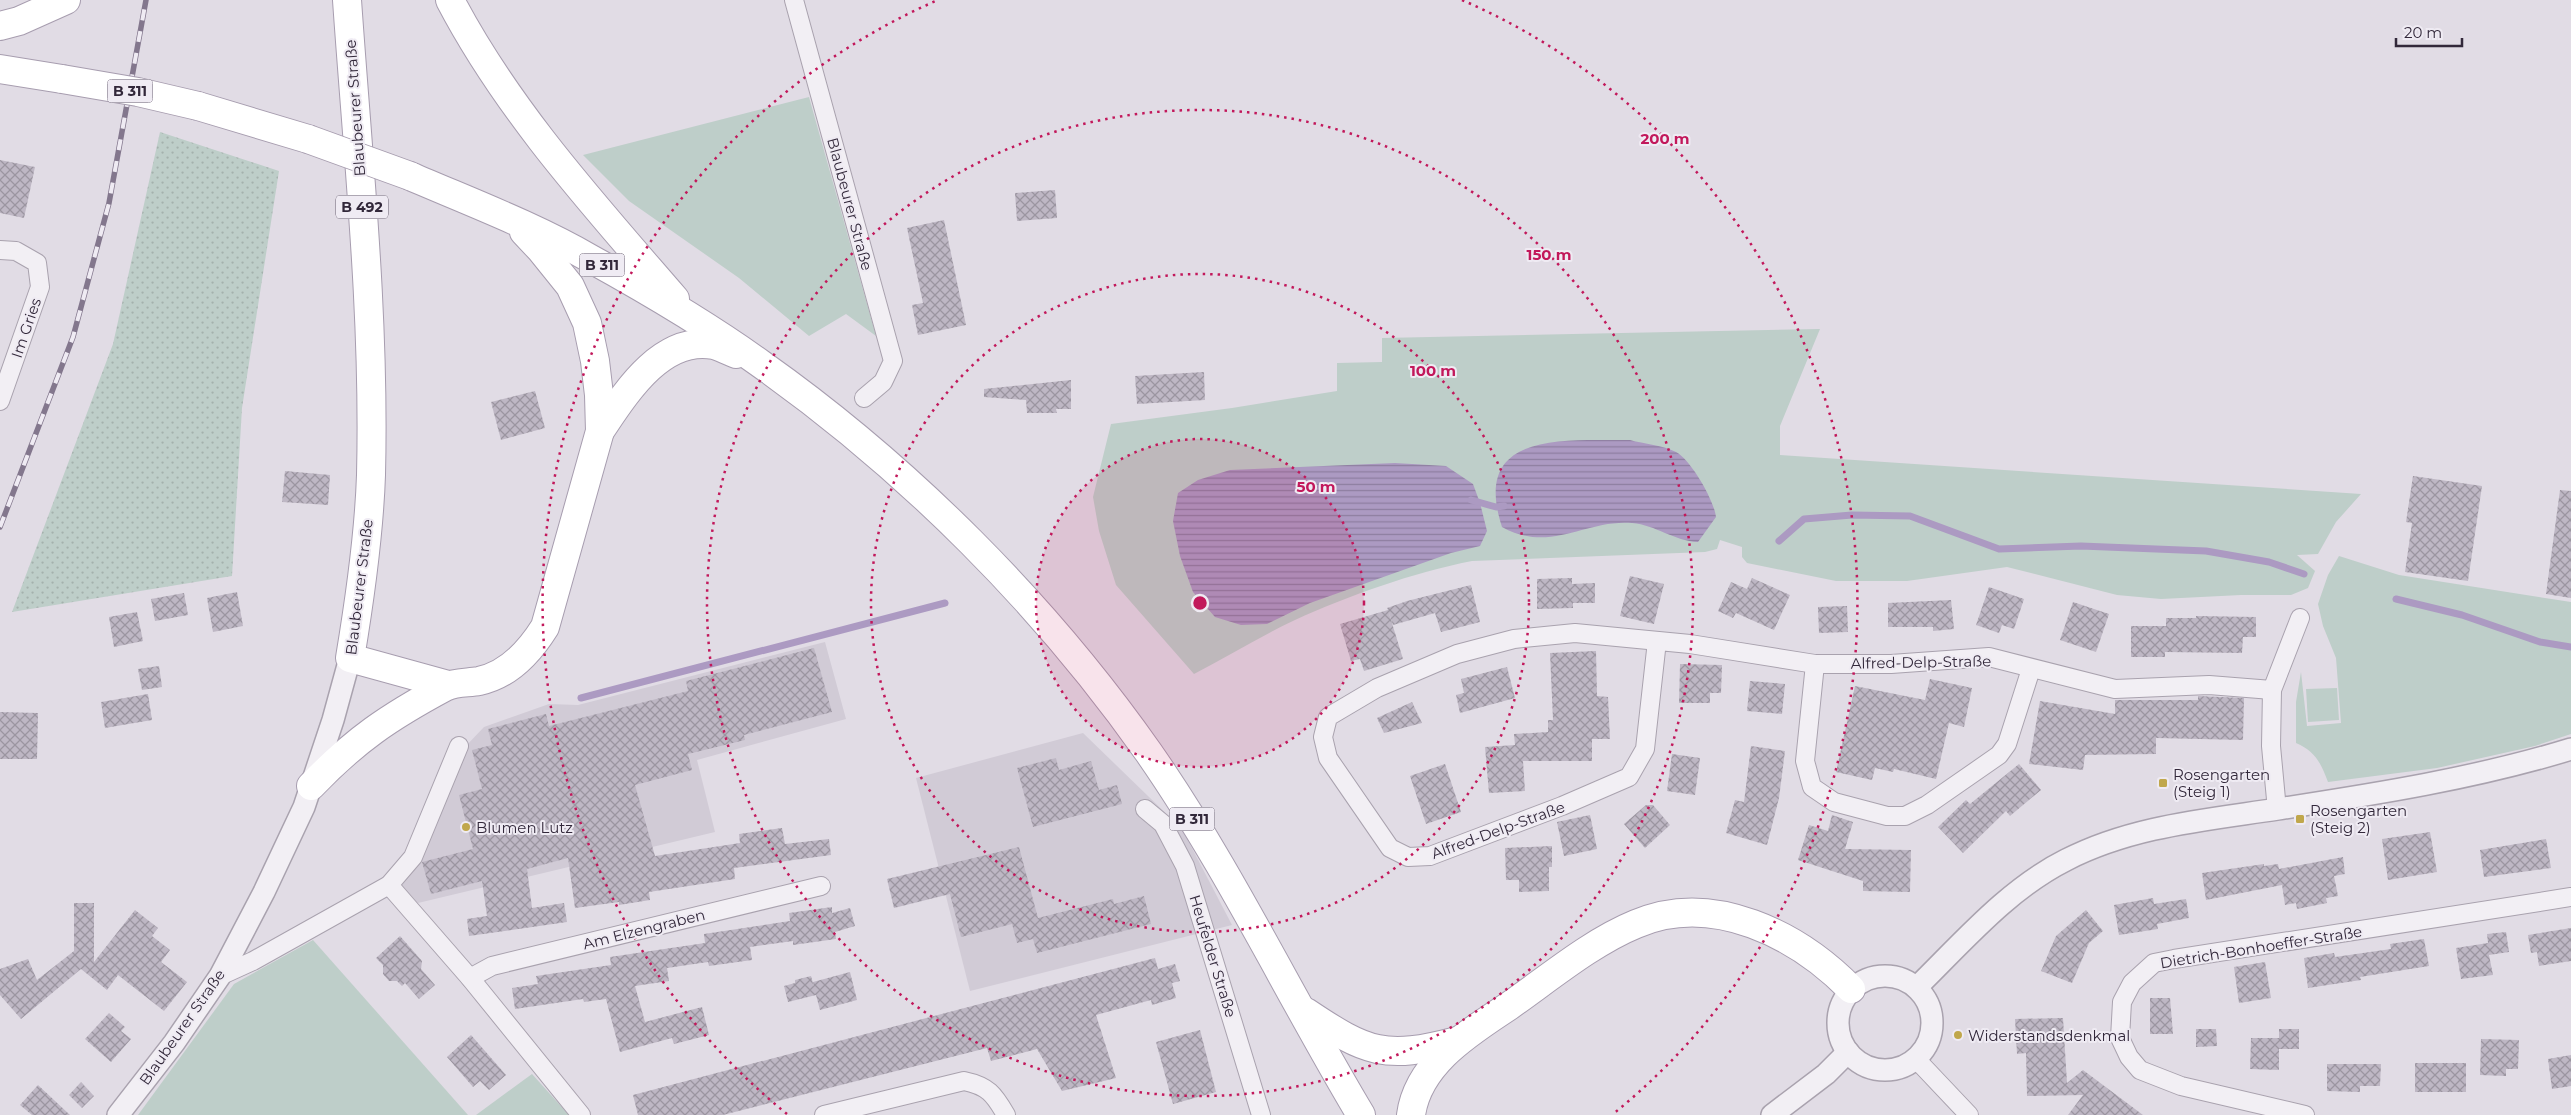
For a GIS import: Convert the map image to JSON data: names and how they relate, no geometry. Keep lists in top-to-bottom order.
{
  "streets": {
    "main road": ["B 311", "Blaubeurer Straße", "B 492"],
    "street": [
      "Im Gries",
      "Alfred-Delp-Straße",
      "Am Elzengraben",
      "Dietrich-Bonhoeffer-Straße",
      "Heufelder Straße"
    ]
  },
  "places": {
    "transit": ["Rosengarten (Steig 1)", "Rosengarten (Steig 2)"],
    "other": ["Blumen Lutz", "Widerstandsdenkmal"]
  },
  "scale_bar": "20 m",
  "rings": [
    "200 m",
    "150 m",
    "100 m",
    "50 m"
  ]
}
